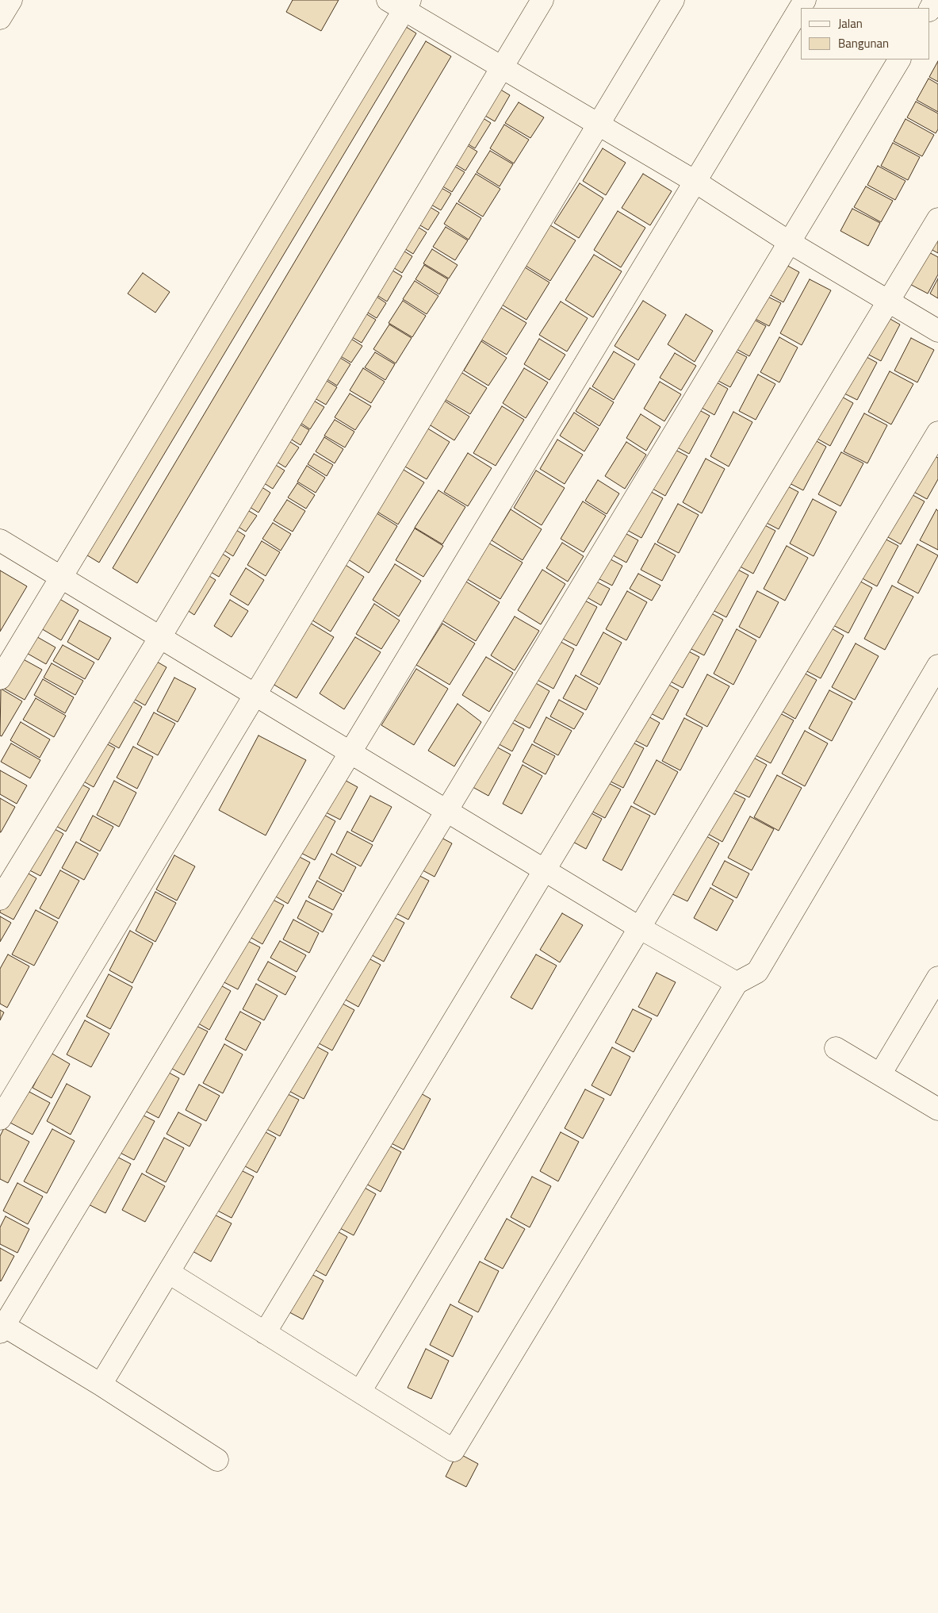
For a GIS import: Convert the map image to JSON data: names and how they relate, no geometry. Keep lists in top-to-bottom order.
{
  "legend": ["Jalan", "Bangunan"]
}
